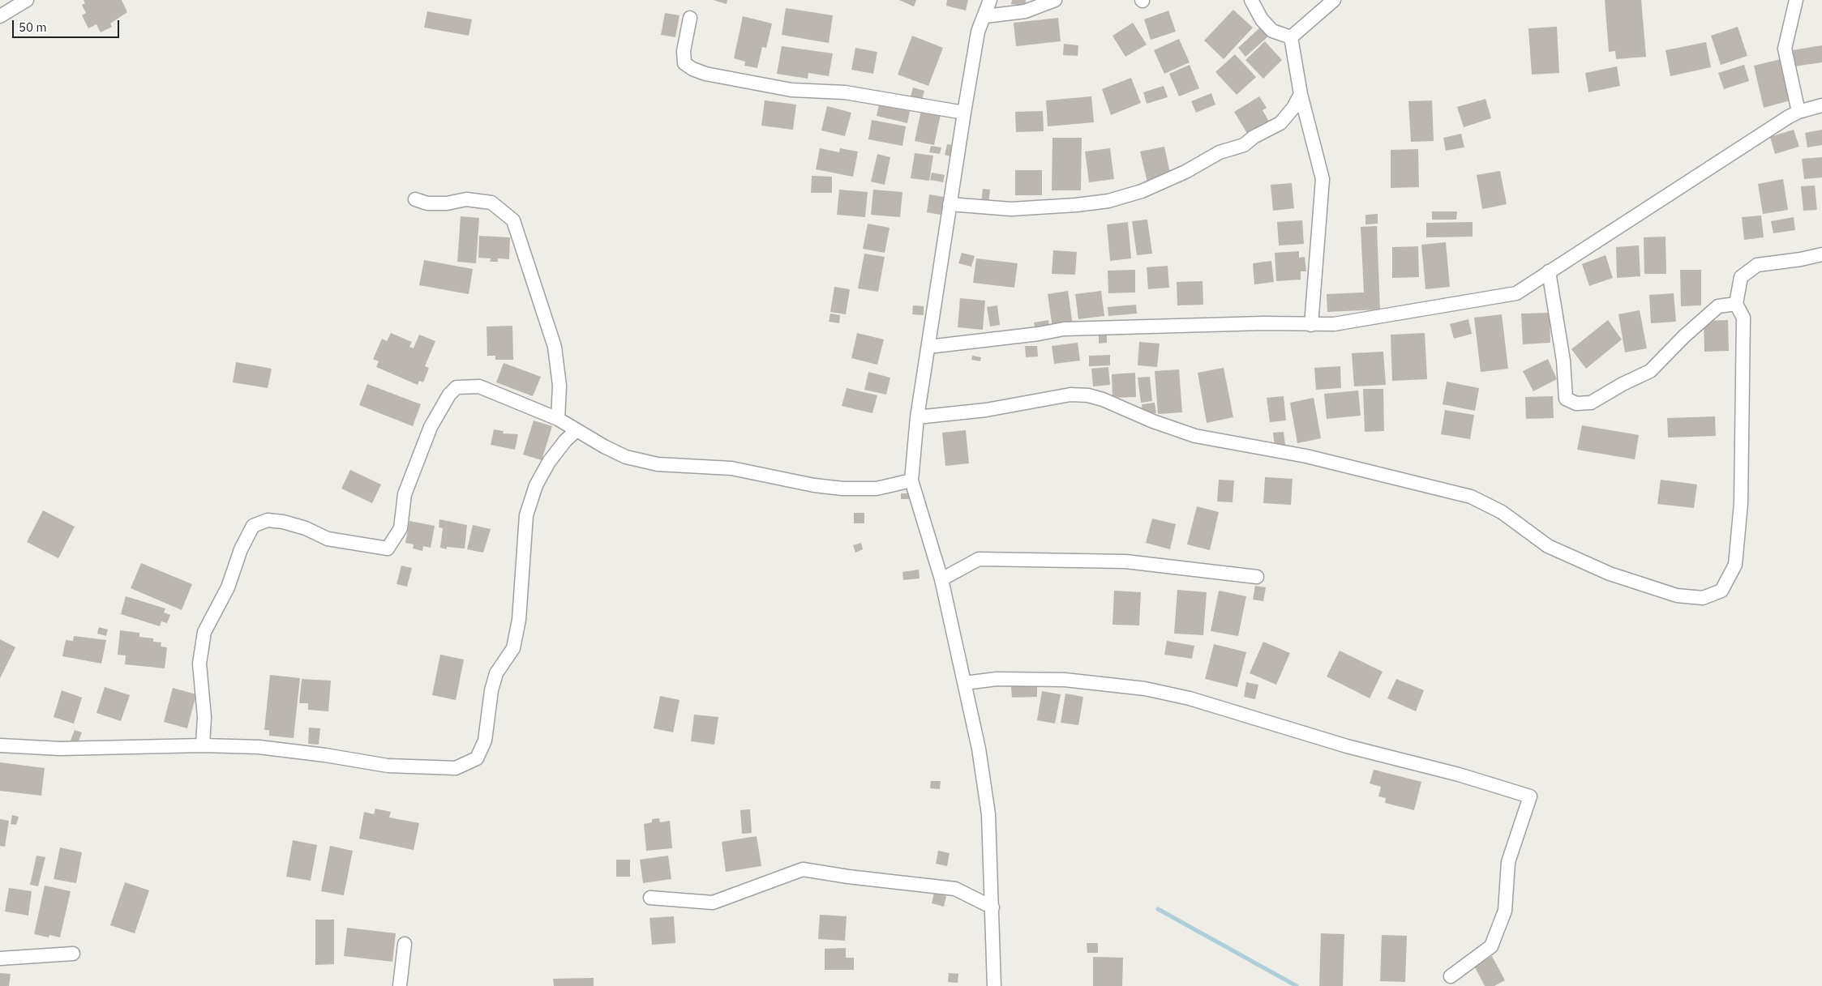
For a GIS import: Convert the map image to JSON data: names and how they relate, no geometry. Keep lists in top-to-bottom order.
{
  "scale_bar": "50 m"
}
